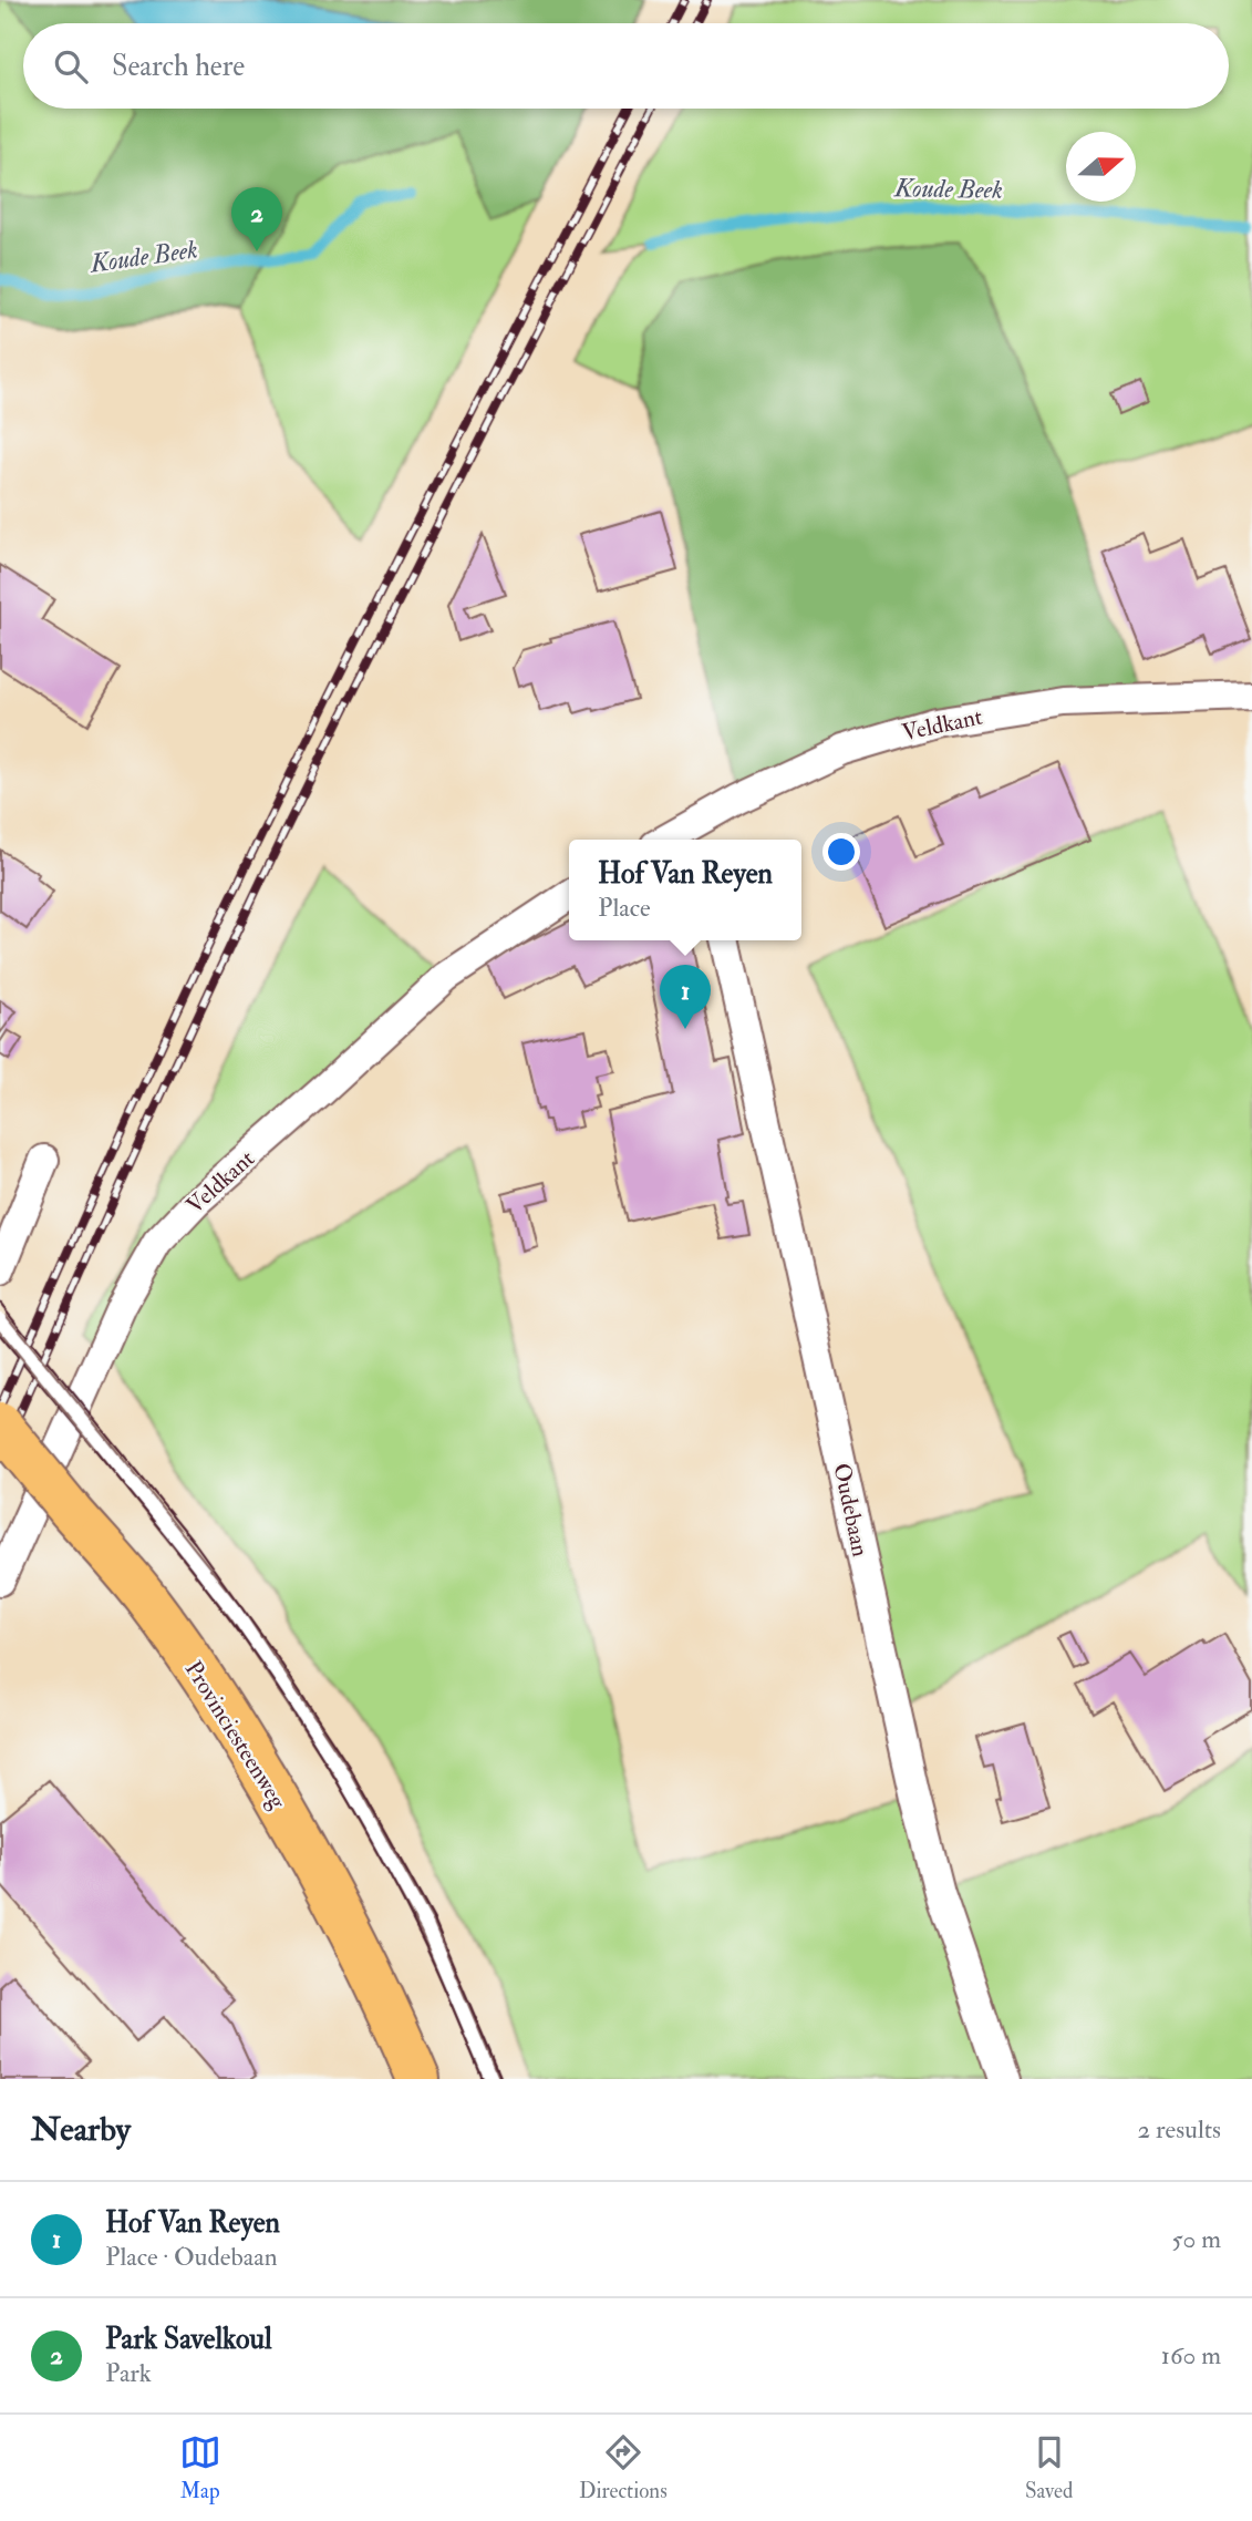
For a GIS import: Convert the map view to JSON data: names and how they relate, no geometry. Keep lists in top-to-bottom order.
{
  "streets": {
    "main road": ["Provinciesteenweg"],
    "street": ["Veldkant", "Oudebaan"]
  },
  "water": ["Koude Beek"],
  "north": "right",
  "page": {
    "search": "Search here",
    "pins": ["2", "1"],
    "popup": ["Hof Van Reyen", "Place"],
    "heading": ["Nearby", "2 results"],
    "list": [
      {
        "mark": "1",
        "name": "Hof Van Reyen",
        "note": "Place · Oudebaan",
        "value": "50 m"
      },
      {
        "mark": "2",
        "name": "Park Savelkoul",
        "note": "Park",
        "value": "160 m"
      }
    ],
    "nav": ["Map", "Directions", "Saved"]
  }
}
